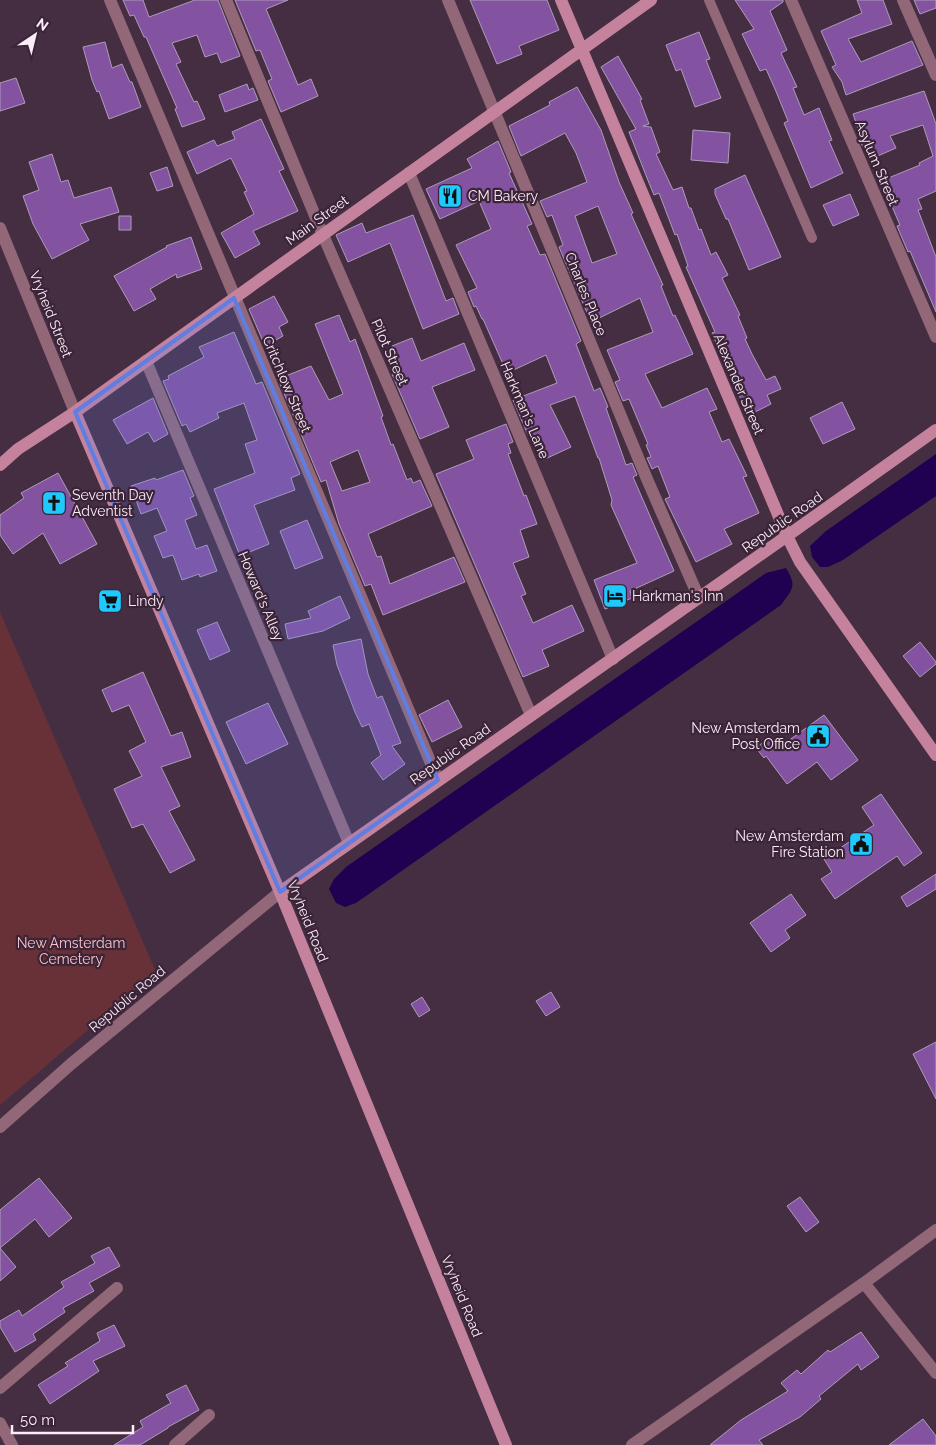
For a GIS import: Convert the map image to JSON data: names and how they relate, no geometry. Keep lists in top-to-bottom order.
{
  "streets": {
    "street": [
      "Asylum Street",
      "Main Street",
      "Charles Place",
      "Vryheid Street",
      "Pilot Street",
      "Critchlow Street",
      "Alexander Street",
      "Harkman's Lane",
      "Republic Road",
      "Howard's Alley",
      "Vryheid Road"
    ]
  },
  "crossings": [
    ["Main Street", "Charles Place"],
    ["Main Street", "Vryheid Street"],
    ["Main Street", "Pilot Street"],
    ["Main Street", "Critchlow Street"],
    ["Main Street", "Alexander Street"],
    ["Main Street", "Harkman's Lane"],
    ["Main Street", "Howard's Alley"],
    ["Main Street", "Vryheid Road"],
    ["Charles Place", "Republic Road"],
    ["Vryheid Street", "Vryheid Road"],
    ["Pilot Street", "Republic Road"],
    ["Critchlow Street", "Republic Road"],
    ["Alexander Street", "Republic Road"],
    ["Harkman's Lane", "Republic Road"],
    ["Republic Road", "Howard's Alley"],
    ["Republic Road", "Vryheid Road"]
  ],
  "parks": ["New Amsterdam Cemetery"],
  "places": {
    "restaurant": ["CM Bakery"],
    "church": ["Seventh Day Adventist"],
    "hotel": ["Harkman's Inn"],
    "supermarket": ["Lindy"],
    "public building": ["New Amsterdam Post Office", "New Amsterdam Fire Station"]
  },
  "scale_bar": "50 m",
  "north": "top right"
}
